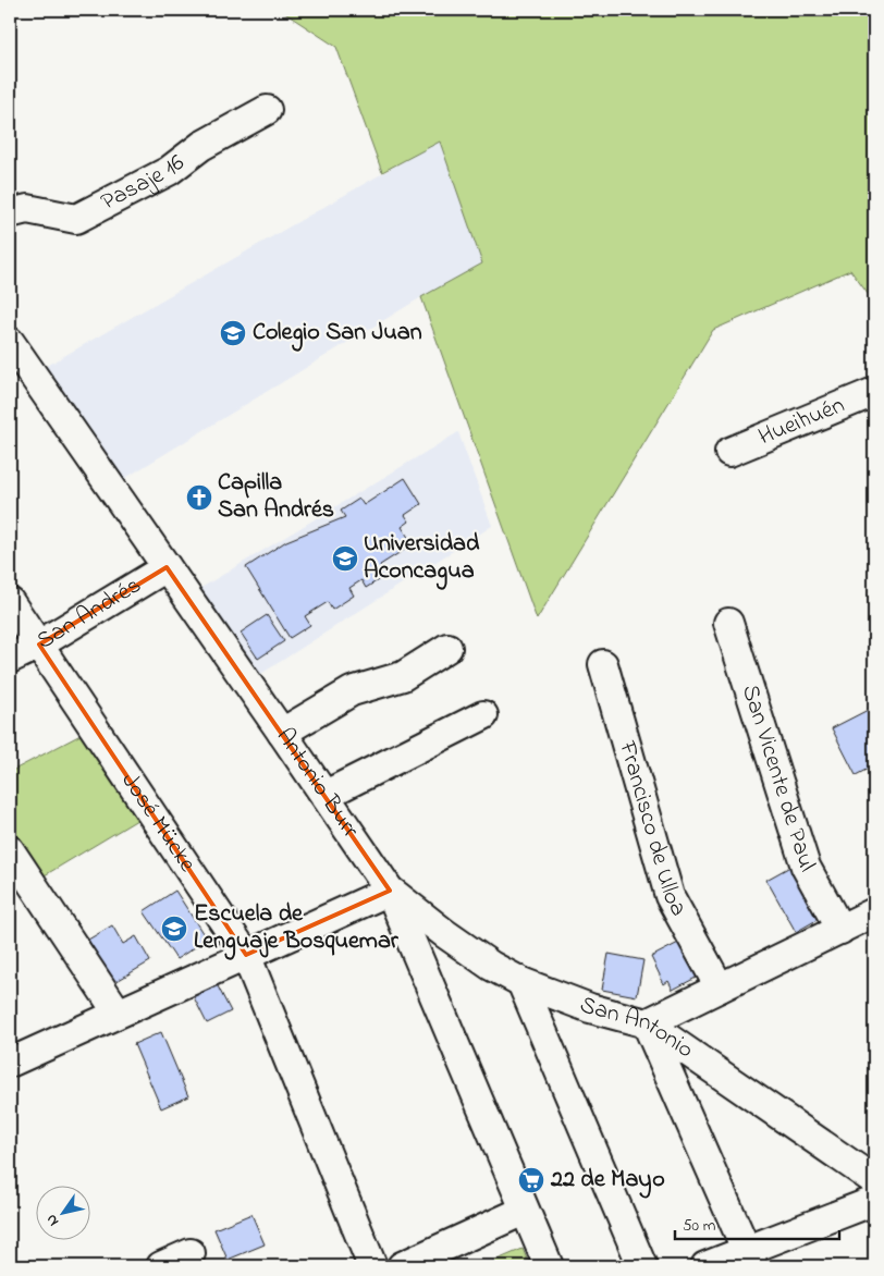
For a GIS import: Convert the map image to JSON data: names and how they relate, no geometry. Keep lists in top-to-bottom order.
{
  "streets": {
    "street": [
      "Pasaje 16",
      "Hueihuén",
      "San Andrés",
      "San Vicente de Paul",
      "Antonio Burr",
      "José Mücke",
      "Francisco de Ulloa",
      "San Antonio"
    ]
  },
  "crossings": [
    ["San Andrés", "Antonio Burr"],
    ["San Andrés", "José Mücke"],
    ["Antonio Burr", "San Antonio"]
  ],
  "places": {
    "school or university": ["Colegio San Juan", "Universidad Aconcagua", "Escuela de Lenguaje Bosquemar"],
    "church": ["Capilla San Andrés"],
    "supermarket": ["22 de Mayo"]
  },
  "scale_bar": "50 m",
  "north": "bottom left"
}
